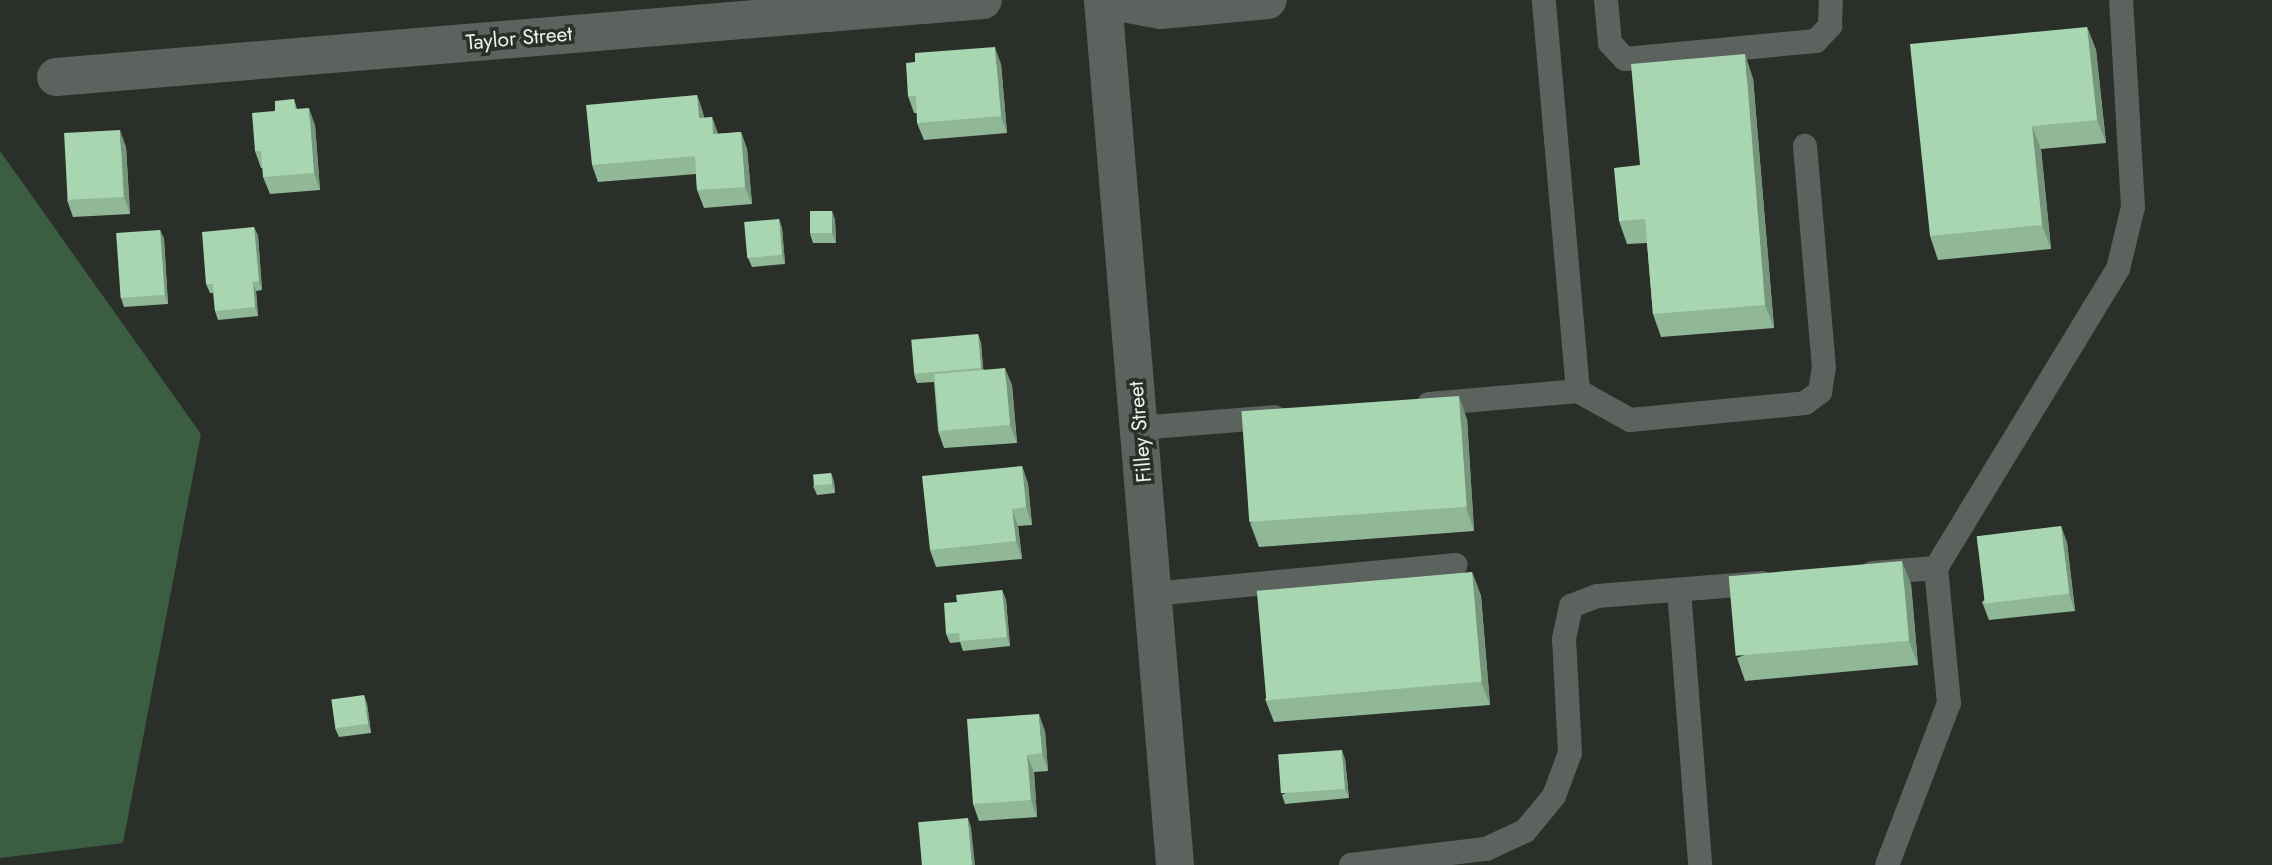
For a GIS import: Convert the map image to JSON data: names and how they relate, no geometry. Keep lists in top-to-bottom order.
{
  "streets": {
    "street": ["Taylor Street", "Filley Street"]
  }
}
